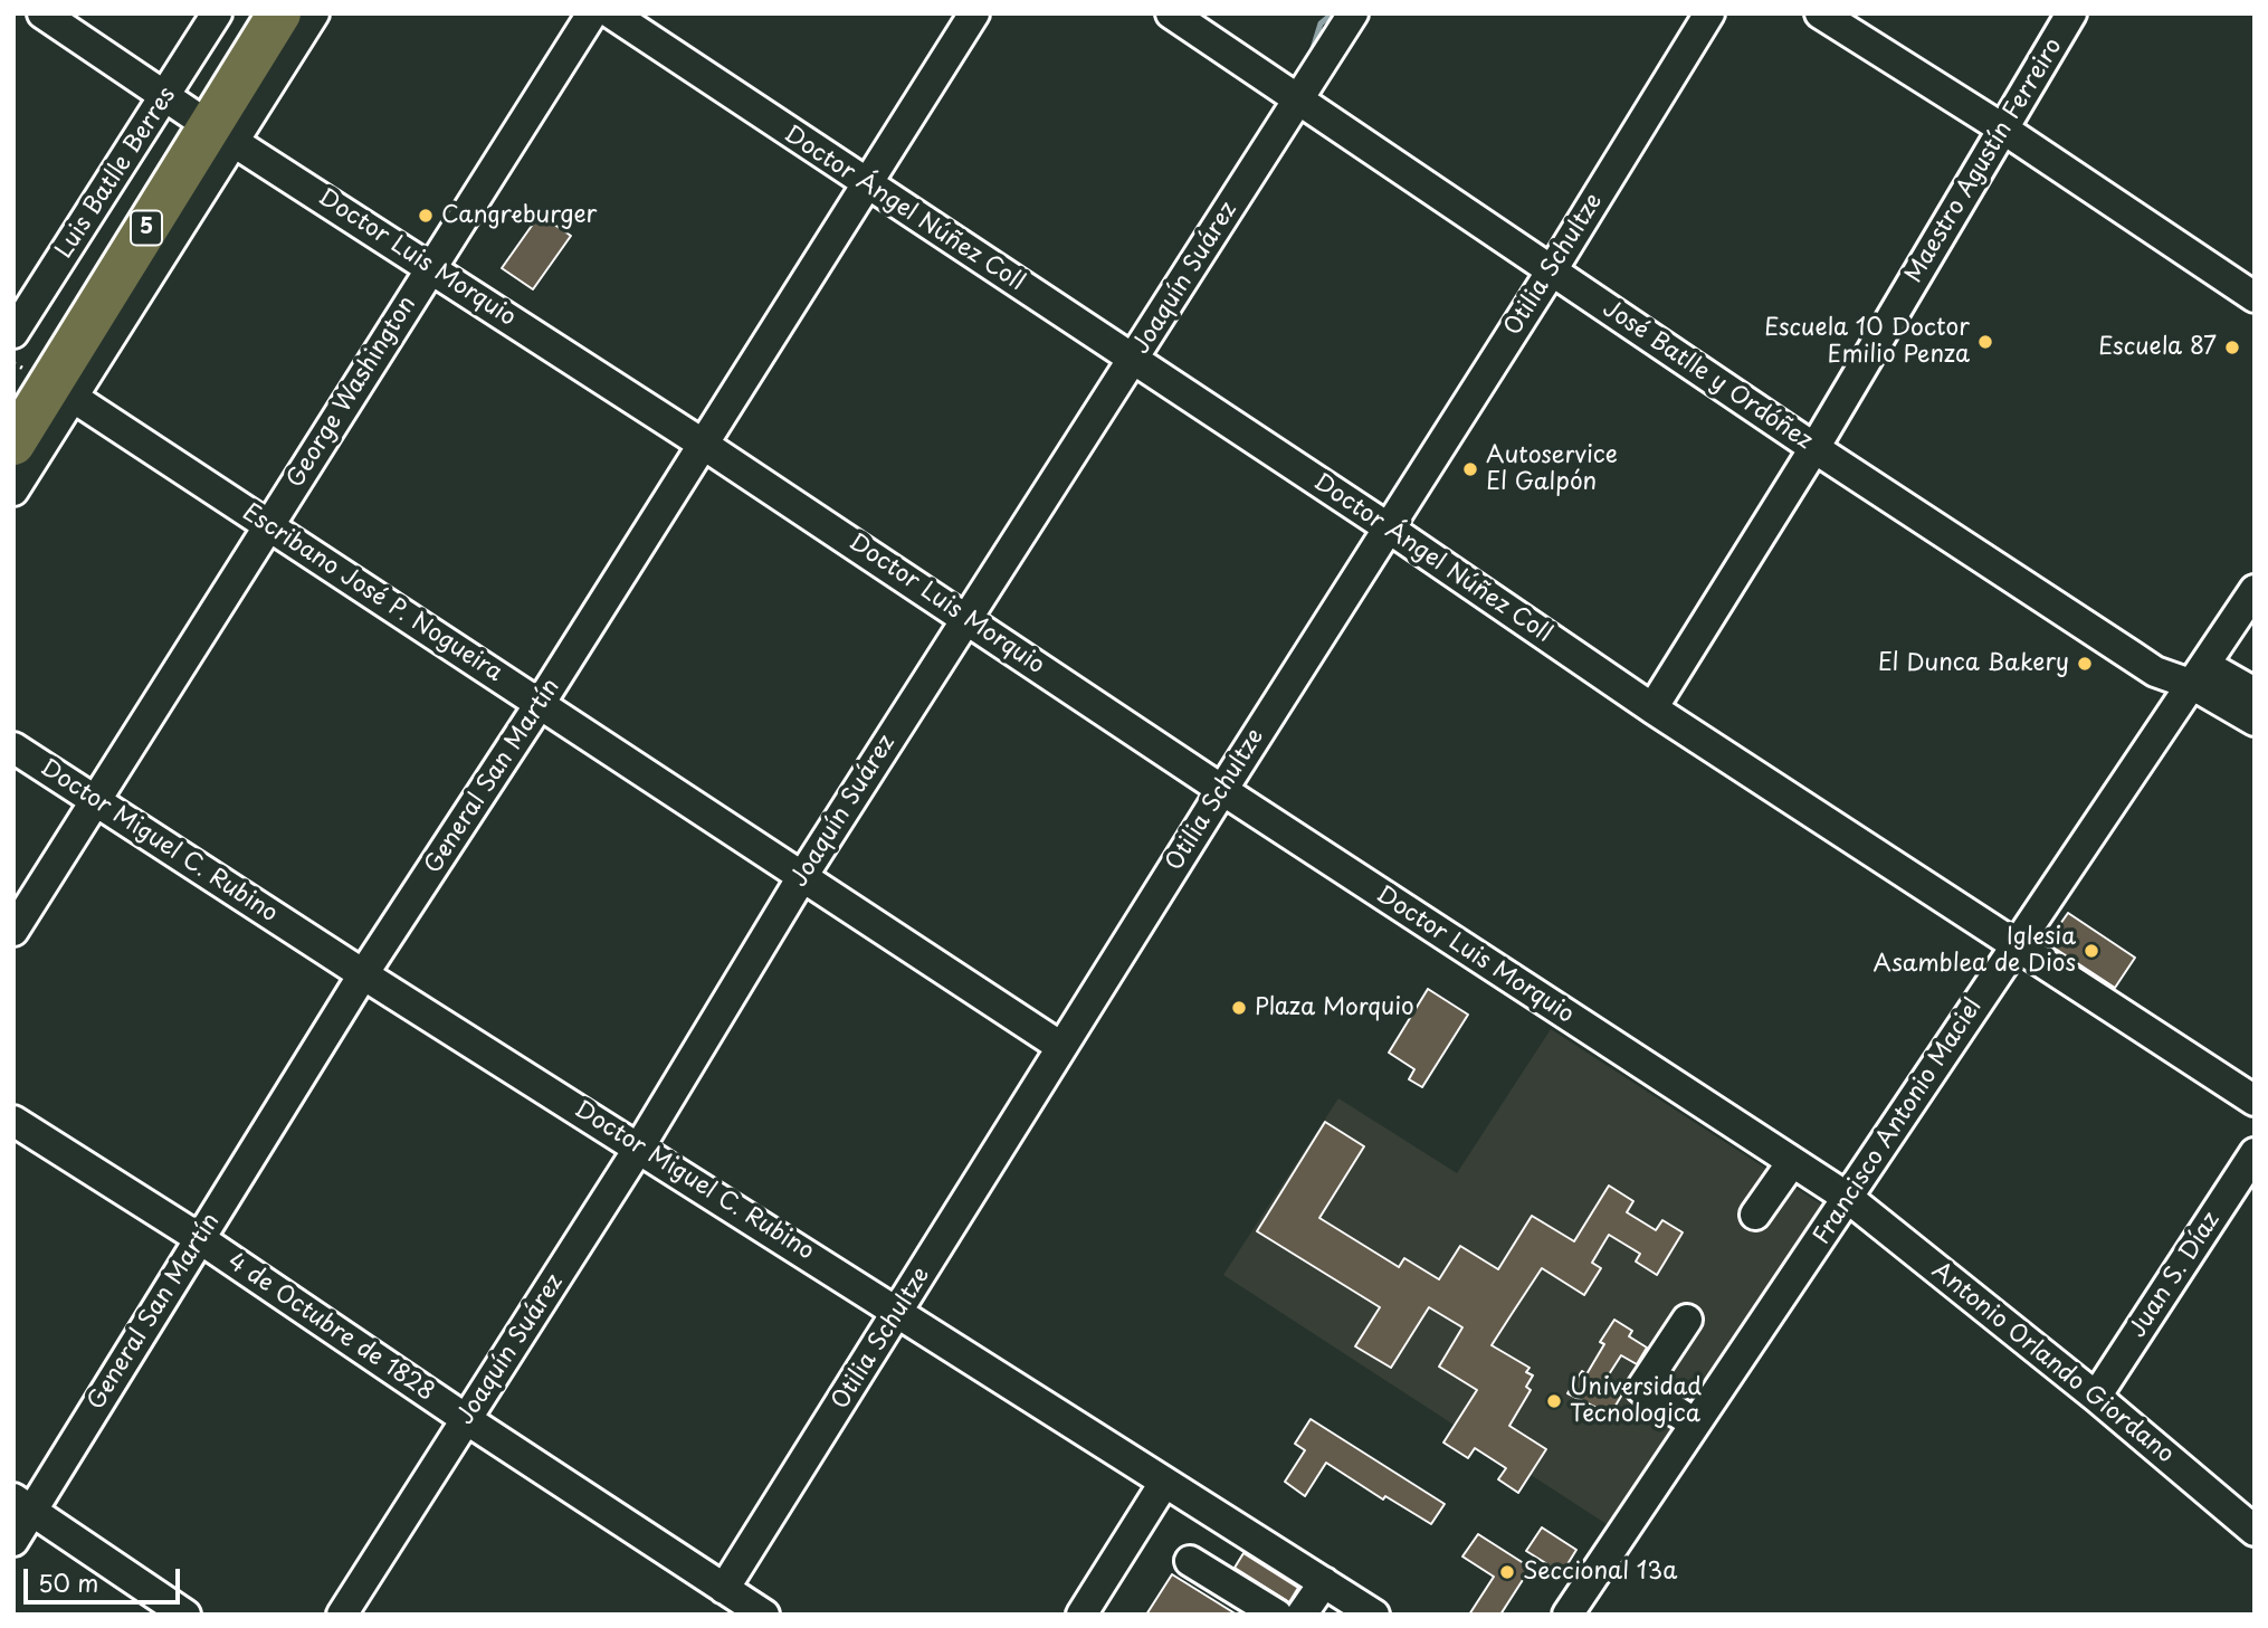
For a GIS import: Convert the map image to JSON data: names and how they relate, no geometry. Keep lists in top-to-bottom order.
{
  "streets": {
    "highway": ["5"],
    "street": [
      "Maestro Agustín Ferreiro",
      "Luis Batlle Berres",
      "Doctor Ángel Núñez Coll",
      "Doctor Luis Morquio",
      "Otilia Schultze",
      "Joaquín Suárez",
      "José Batlle y Ordóñez",
      "George Washington",
      "Escribano José P. Nogueira",
      "General San Martín",
      "Doctor Miguel C. Rubino",
      "Francisco Antonio Maciel",
      "Juan S. Díaz",
      "4 de Octubre de 1828",
      "Antonio Orlando Giordano"
    ]
  },
  "crossings": [
    ["Maestro Agustín Ferreiro", "Doctor Ángel Núñez Coll"],
    ["Maestro Agustín Ferreiro", "José Batlle y Ordóñez"],
    ["Luis Batlle Berres", "5"],
    ["Luis Batlle Berres", "Doctor Luis Morquio"],
    ["Doctor Ángel Núñez Coll", "Otilia Schultze"],
    ["Doctor Ángel Núñez Coll", "Joaquín Suárez"],
    ["Doctor Ángel Núñez Coll", "General San Martín"],
    ["Doctor Ángel Núñez Coll", "Francisco Antonio Maciel"],
    ["5", "Doctor Luis Morquio"],
    ["Doctor Luis Morquio", "Otilia Schultze"],
    ["Doctor Luis Morquio", "Joaquín Suárez"],
    ["Doctor Luis Morquio", "George Washington"],
    ["Doctor Luis Morquio", "General San Martín"],
    ["Doctor Luis Morquio", "Francisco Antonio Maciel"],
    ["Doctor Luis Morquio", "Antonio Orlando Giordano"],
    ["Otilia Schultze", "José Batlle y Ordóñez"],
    ["Otilia Schultze", "Escribano José P. Nogueira"],
    ["Otilia Schultze", "Doctor Miguel C. Rubino"],
    ["Otilia Schultze", "4 de Octubre de 1828"],
    ["Joaquín Suárez", "José Batlle y Ordóñez"],
    ["Joaquín Suárez", "Escribano José P. Nogueira"],
    ["Joaquín Suárez", "Doctor Miguel C. Rubino"],
    ["Joaquín Suárez", "4 de Octubre de 1828"],
    ["José Batlle y Ordóñez", "Francisco Antonio Maciel"],
    ["George Washington", "Escribano José P. Nogueira"],
    ["George Washington", "Doctor Miguel C. Rubino"],
    ["Escribano José P. Nogueira", "General San Martín"],
    ["General San Martín", "Doctor Miguel C. Rubino"],
    ["General San Martín", "4 de Octubre de 1828"],
    ["Francisco Antonio Maciel", "Antonio Orlando Giordano"],
    ["Juan S. Díaz", "Antonio Orlando Giordano"]
  ],
  "places": [
    "Cangreburger",
    "Escuela 10 Doctor Emilio Penza",
    "Escuela 87",
    "Autoservice El Galpón",
    "El Dunca Bakery",
    "Iglesia Asamblea de Dios",
    "Plaza Morquio",
    "Universidad Tecnologica",
    "Seccional 13a"
  ],
  "scale_bar": "50 m"
}
